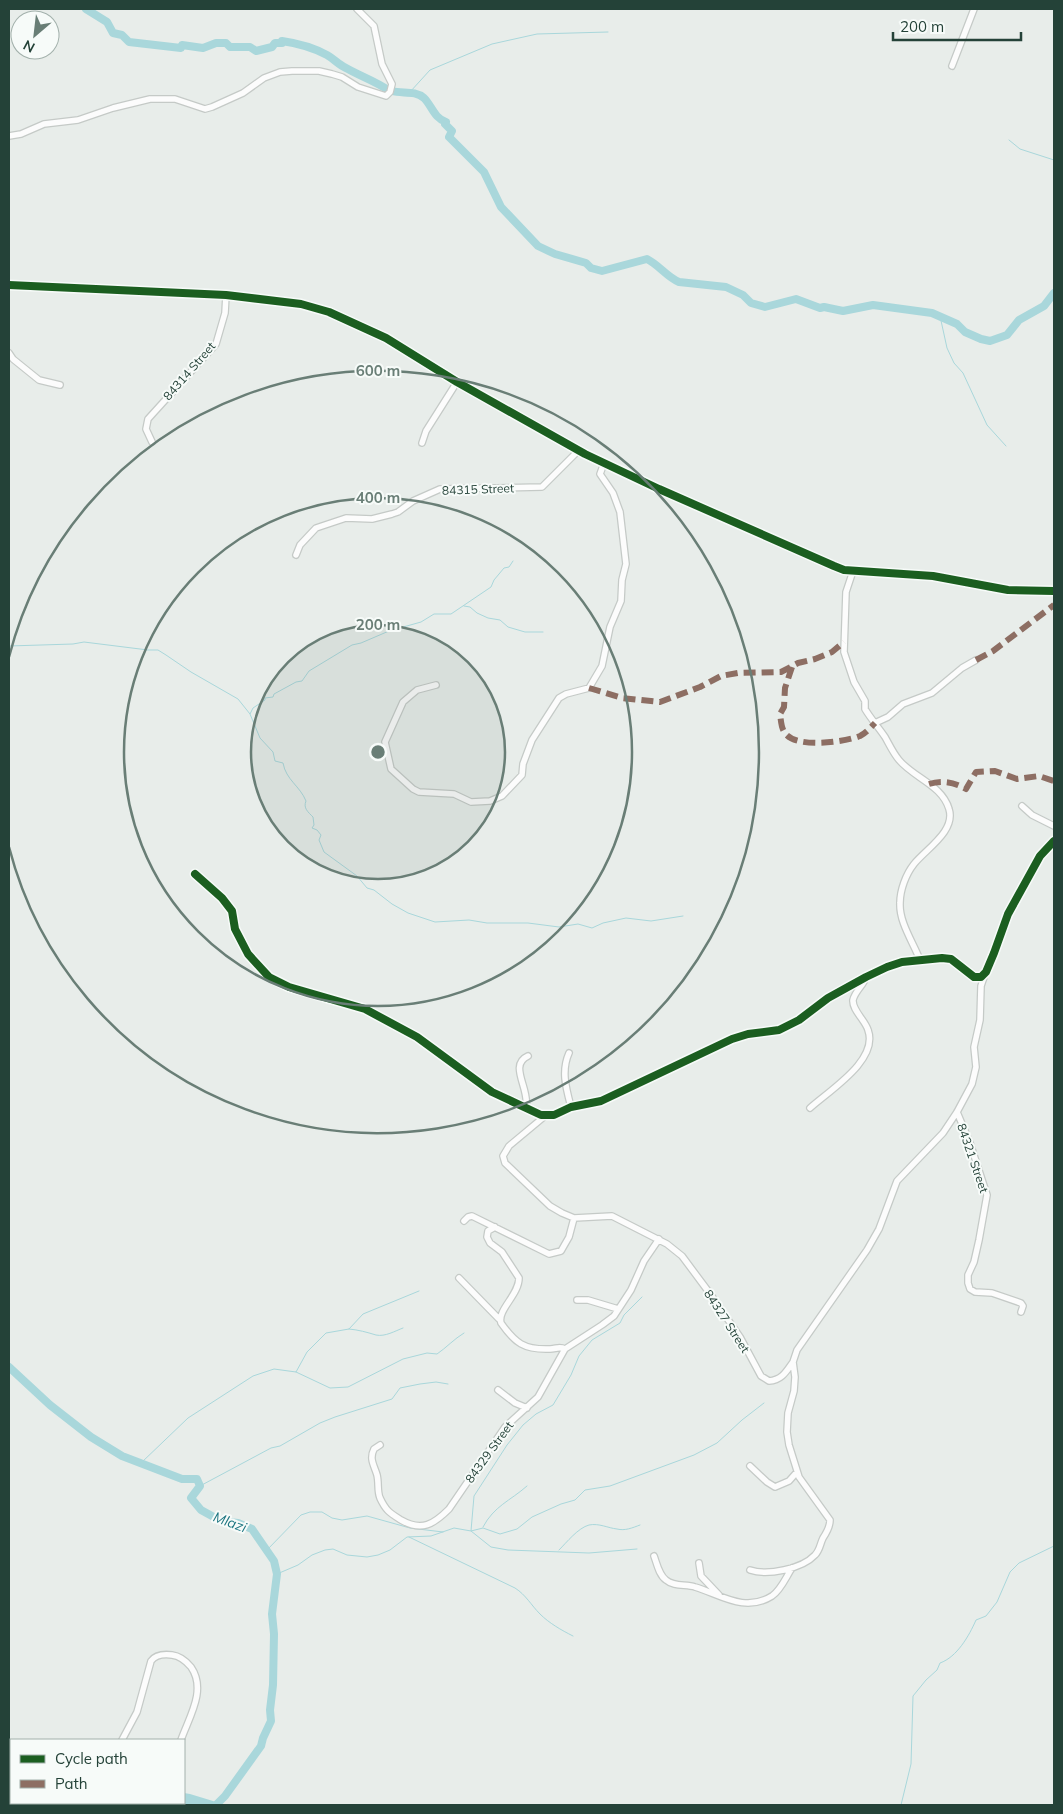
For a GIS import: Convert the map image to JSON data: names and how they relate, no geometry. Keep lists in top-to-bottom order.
{
  "streets": {
    "street": [
      "84314 Street",
      "84315 Street",
      "84321 Street",
      "84327 Street",
      "84329 Street"
    ]
  },
  "crossings": [
    ["84327 Street", "84329 Street"]
  ],
  "water": ["Mlazi"],
  "legend": ["Cycle path", "Path"],
  "scale_bar": "200 m",
  "north": "bottom left",
  "rings": ["600 m", "400 m", "200 m"]
}
